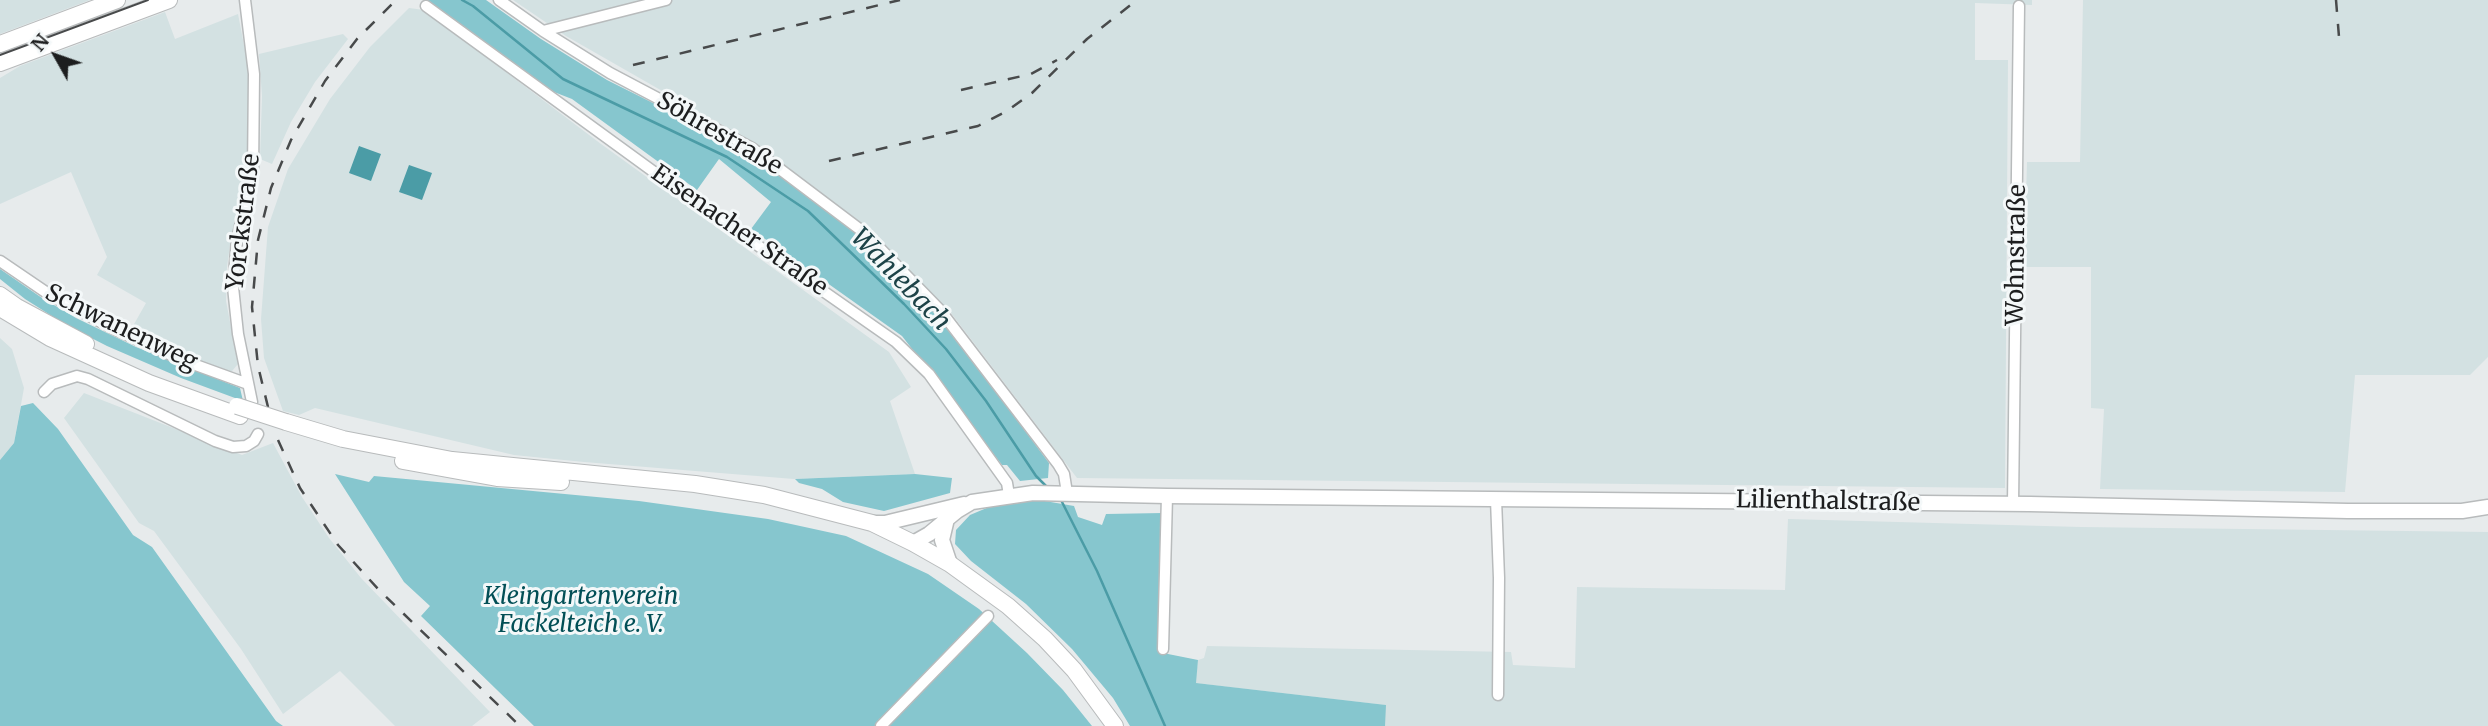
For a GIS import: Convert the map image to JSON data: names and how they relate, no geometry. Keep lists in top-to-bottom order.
{
  "streets": {
    "main road": ["Lilienthalstraße"],
    "street": [
      "Söhrestraße",
      "Yorckstraße",
      "Eisenacher Straße",
      "Wohnstraße",
      "Schwanenweg"
    ]
  },
  "crossings": [
    ["Söhrestraße", "Lilienthalstraße"],
    ["Yorckstraße", "Schwanenweg"],
    ["Eisenacher Straße", "Lilienthalstraße"],
    ["Wohnstraße", "Lilienthalstraße"]
  ],
  "water": ["Wahlebach"],
  "parks": ["Kleingartenverein Fackelteich e. V."],
  "north": "top left"
}
